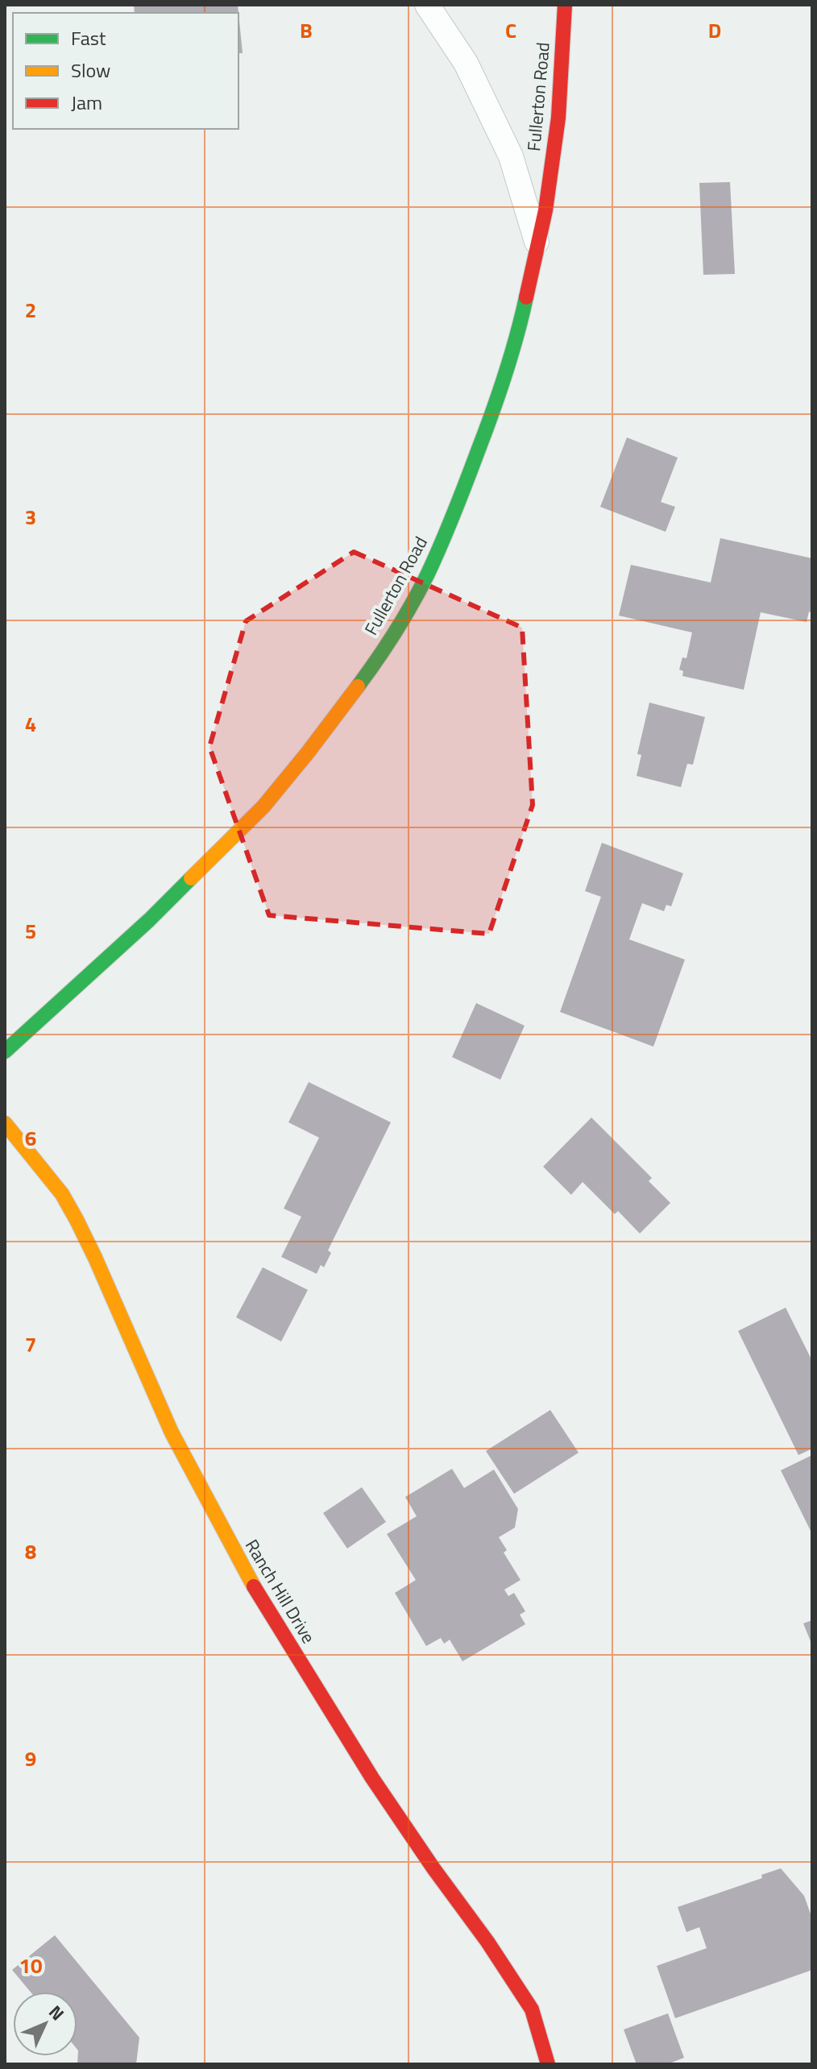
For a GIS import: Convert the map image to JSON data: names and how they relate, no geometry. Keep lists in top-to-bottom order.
{
  "streets": {
    "street": ["Fullerton Road", "Ranch Hill Drive"]
  },
  "legend": ["Fast", "Slow", "Jam"],
  "north": "top right",
  "grid": {
    "columns": ["B", "C", "D"],
    "rows": [
      "2",
      "3",
      "4",
      "5",
      "6",
      "7",
      "8",
      "9",
      "10"
    ]
  }
}
